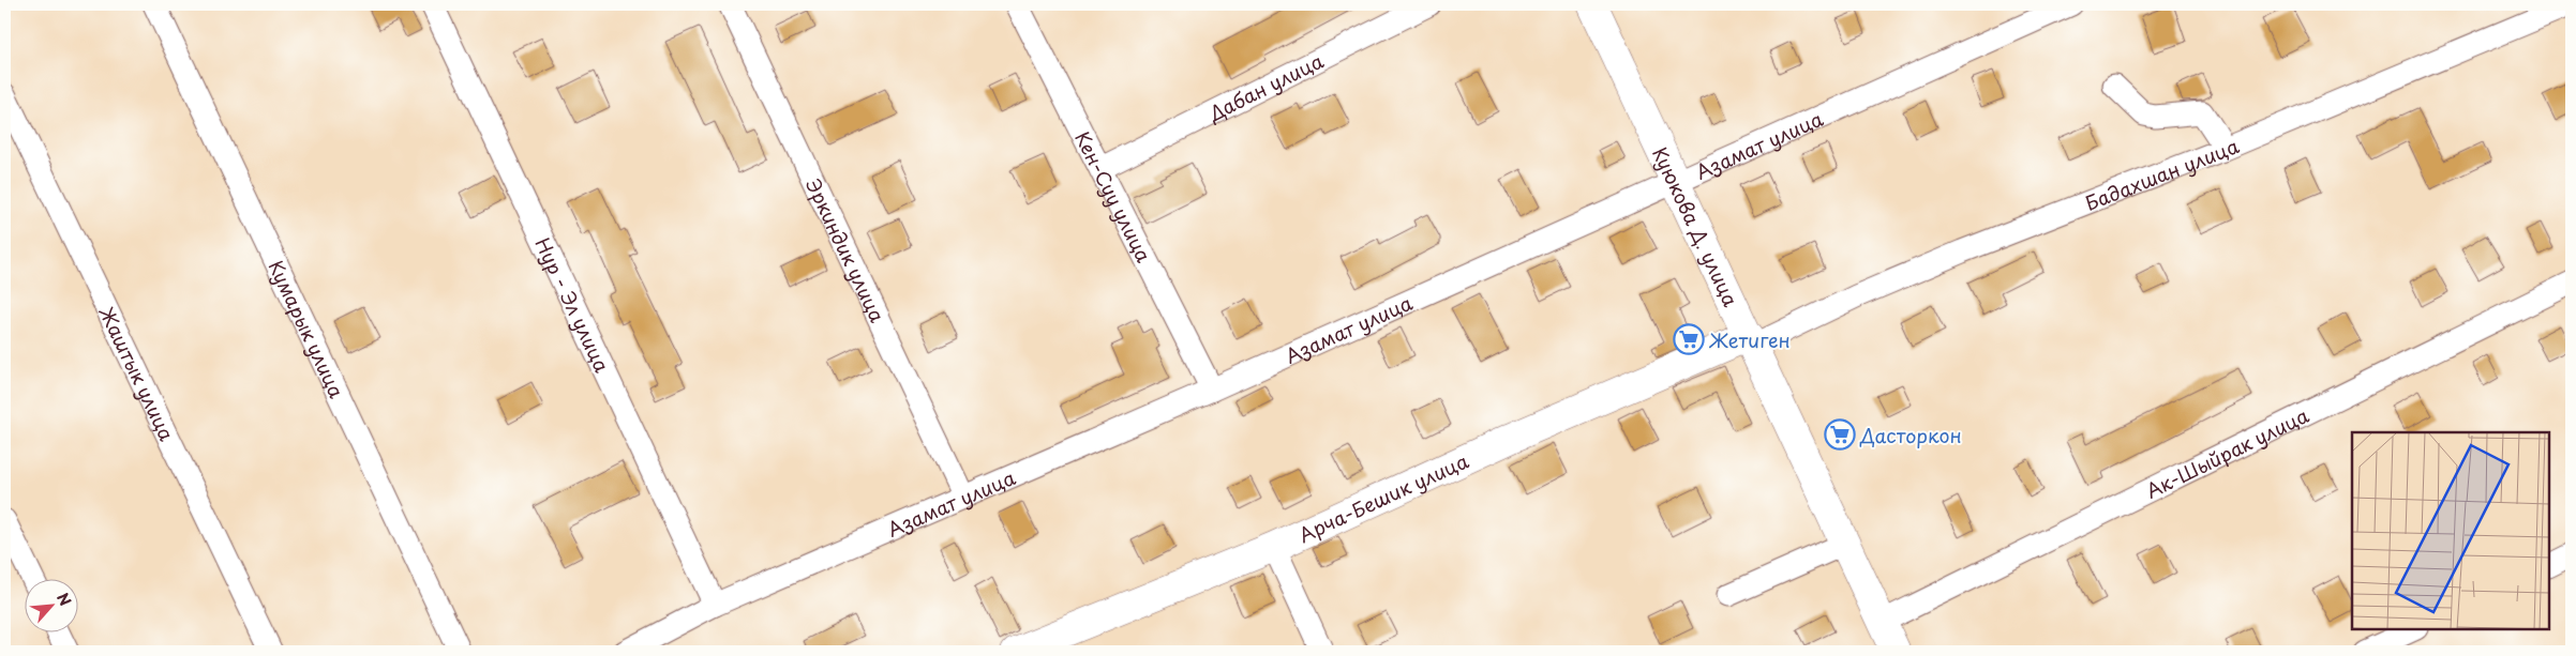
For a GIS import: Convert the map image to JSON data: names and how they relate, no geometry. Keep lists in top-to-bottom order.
{
  "streets": {
    "street": [
      "Дабан улица",
      "Азамат улица",
      "Бадахшан улица",
      "Кен-Суу улица",
      "Куюкова Д. улица",
      "Эркиндик улица",
      "Нур - Эл улица",
      "Кумарык улица",
      "Жаштык улица",
      "Ак-Шыйрак улица",
      "Арча-Бешик улица"
    ]
  },
  "crossings": [
    ["Дабан улица", "Кен-Суу улица"],
    ["Азамат улица", "Кен-Суу улица"],
    ["Азамат улица", "Куюкова Д. улица"],
    ["Азамат улица", "Эркиндик улица"],
    ["Азамат улица", "Нур - Эл улица"],
    ["Бадахшан улица", "Куюкова Д. улица"],
    ["Бадахшан улица", "Арча-Бешик улица"],
    ["Куюкова Д. улица", "Ак-Шыйрак улица"],
    ["Куюкова Д. улица", "Арча-Бешик улица"]
  ],
  "places": {
    "supermarket": ["Жетиген", "Дасторкон"]
  },
  "north": "top right"
}
